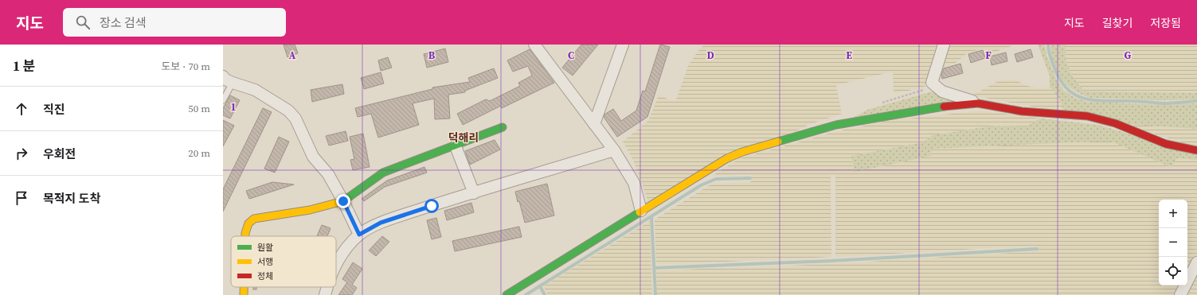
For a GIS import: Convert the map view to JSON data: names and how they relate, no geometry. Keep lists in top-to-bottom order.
{
  "districts": ["덕해리"],
  "legend": ["원활", "서행", "정체"],
  "page": {
    "header": "지도",
    "search": "장소 검색",
    "nav": ["지도", "길찾기", "저장됨"],
    "heading": ["1 분", "도보 · 70 m"],
    "list": [
      ["직진", "50 m"],
      ["우회전", "20 m"],
      "목적지 도착"
    ],
    "map_buttons": ["+", "−"]
  },
  "grid": {
    "columns": [
      "A",
      "B",
      "C",
      "D",
      "E",
      "F",
      "G"
    ],
    "rows": ["1"]
  }
}
